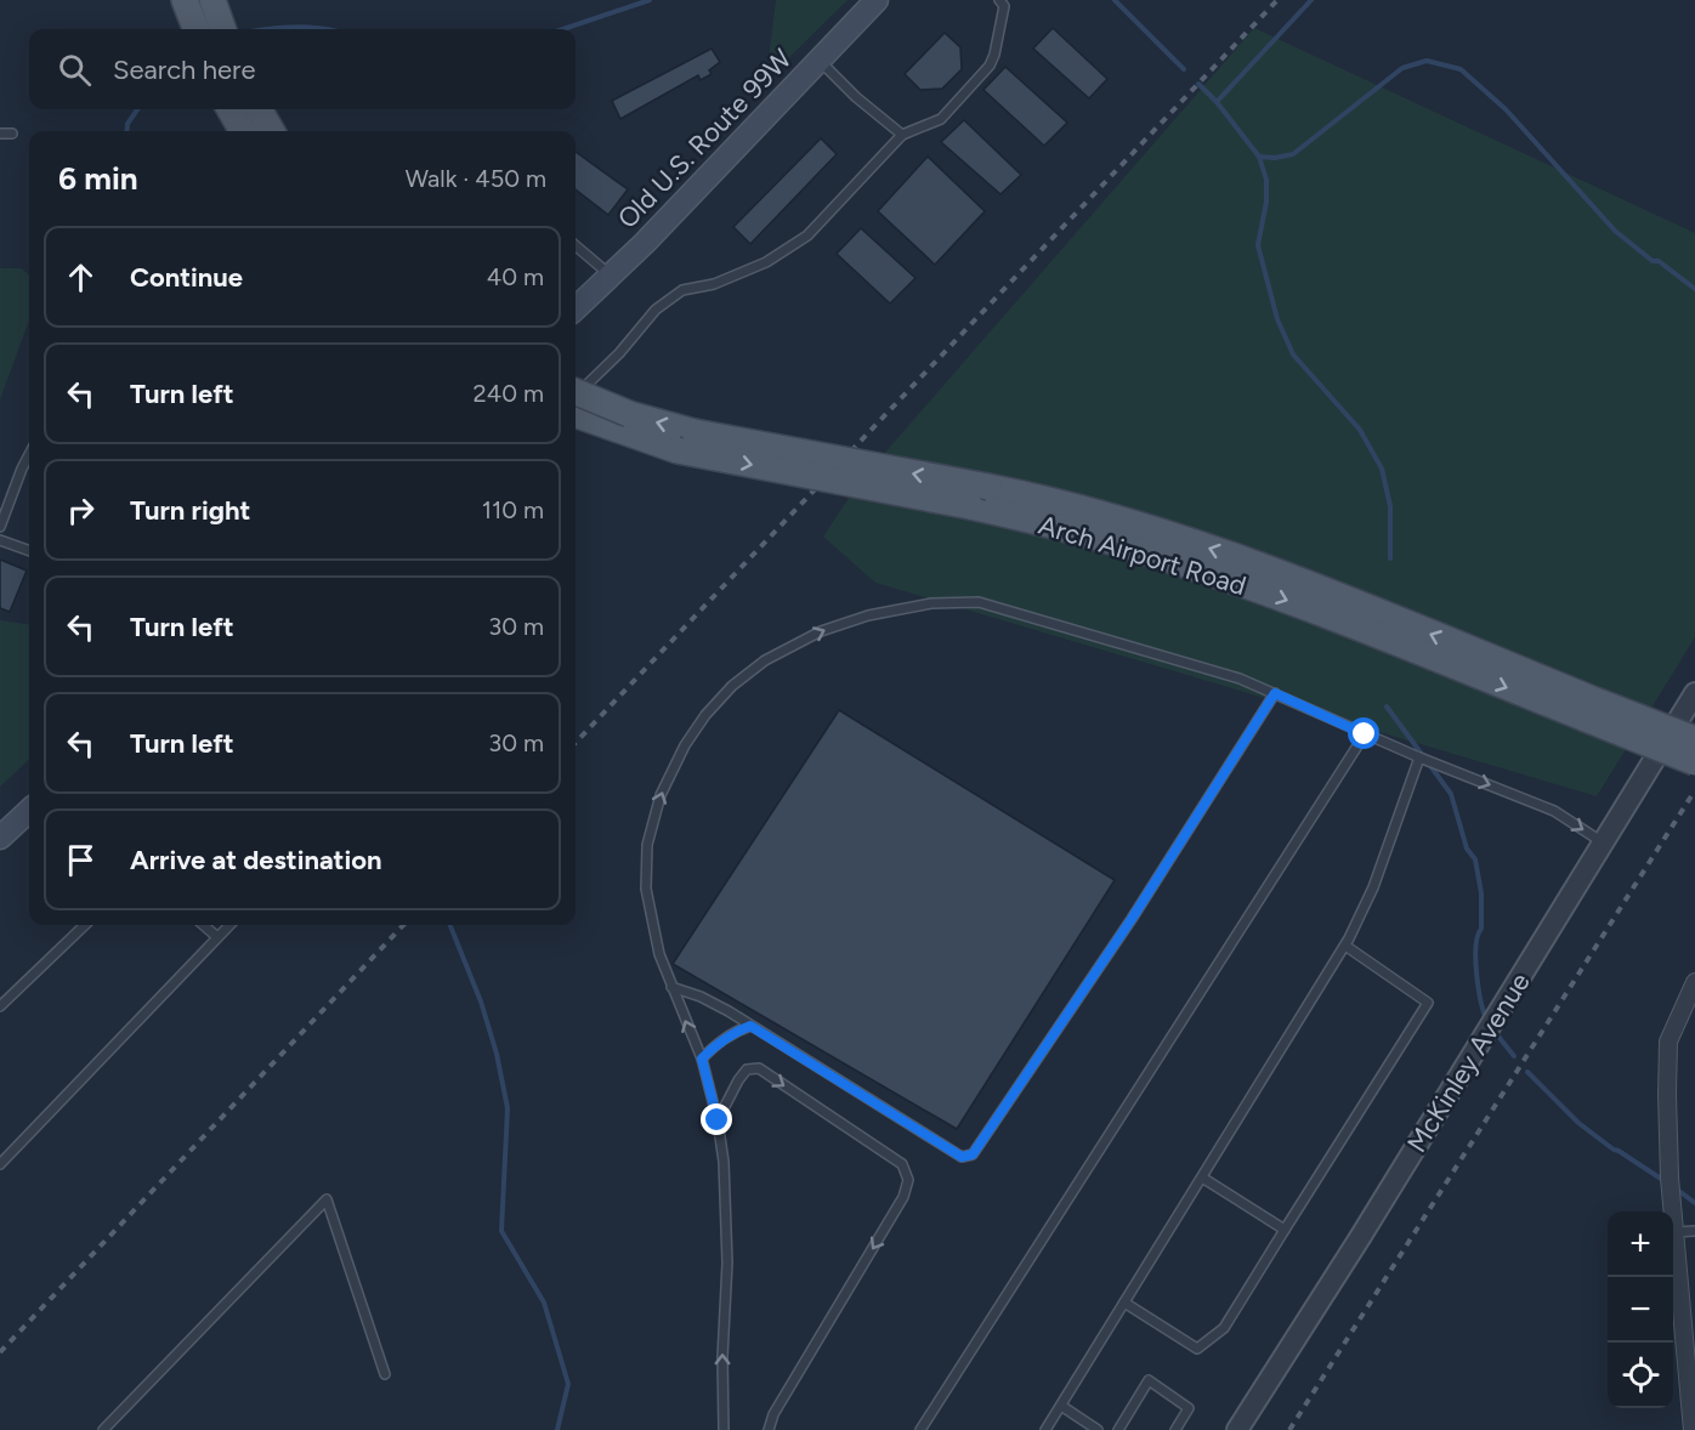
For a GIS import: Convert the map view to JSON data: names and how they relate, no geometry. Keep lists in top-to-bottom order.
{
  "streets": {
    "main road": ["Old U.S. Route 99W", "Arch Airport Road"],
    "street": ["McKinley Avenue"]
  },
  "page": {
    "search": "Search here",
    "heading": ["6 min", "Walk · 450 m"],
    "list": [
      ["Continue", "40 m"],
      ["Turn left", "240 m"],
      ["Turn right", "110 m"],
      ["Turn left", "30 m"],
      ["Turn left", "30 m"],
      "Arrive at destination"
    ],
    "map_buttons": ["+", "−"]
  }
}
